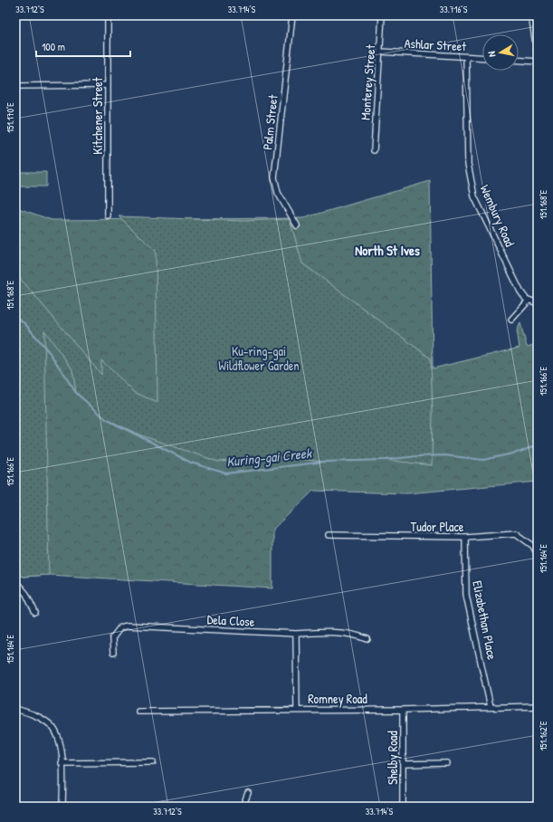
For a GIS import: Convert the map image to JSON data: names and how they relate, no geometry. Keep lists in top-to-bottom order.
{
  "streets": {
    "street": [
      "Ashlar Street",
      "Monterey Street",
      "Kitchener Street",
      "Palm Street",
      "Wembury Road",
      "Tudor Place",
      "Dela Close",
      "Elizabethan Place",
      "Romney Road",
      "Shelby Road"
    ]
  },
  "crossings": [
    ["Ashlar Street", "Monterey Street"],
    ["Ashlar Street", "Wembury Road"],
    ["Tudor Place", "Elizabethan Place"],
    ["Elizabethan Place", "Romney Road"],
    ["Romney Road", "Shelby Road"]
  ],
  "districts": ["North St Ives"],
  "water": ["Kuring-gai Creek"],
  "parks": ["Ku-ring-gai Wildflower Garden"],
  "scale_bar": "100 m",
  "north": "left",
  "coordinates": [
    "33.712°S",
    "33.714°S",
    "33.716°S",
    "151.170°E",
    "151.168°E",
    "151.166°E",
    "151.164°E",
    "151.162°E"
  ]
}
